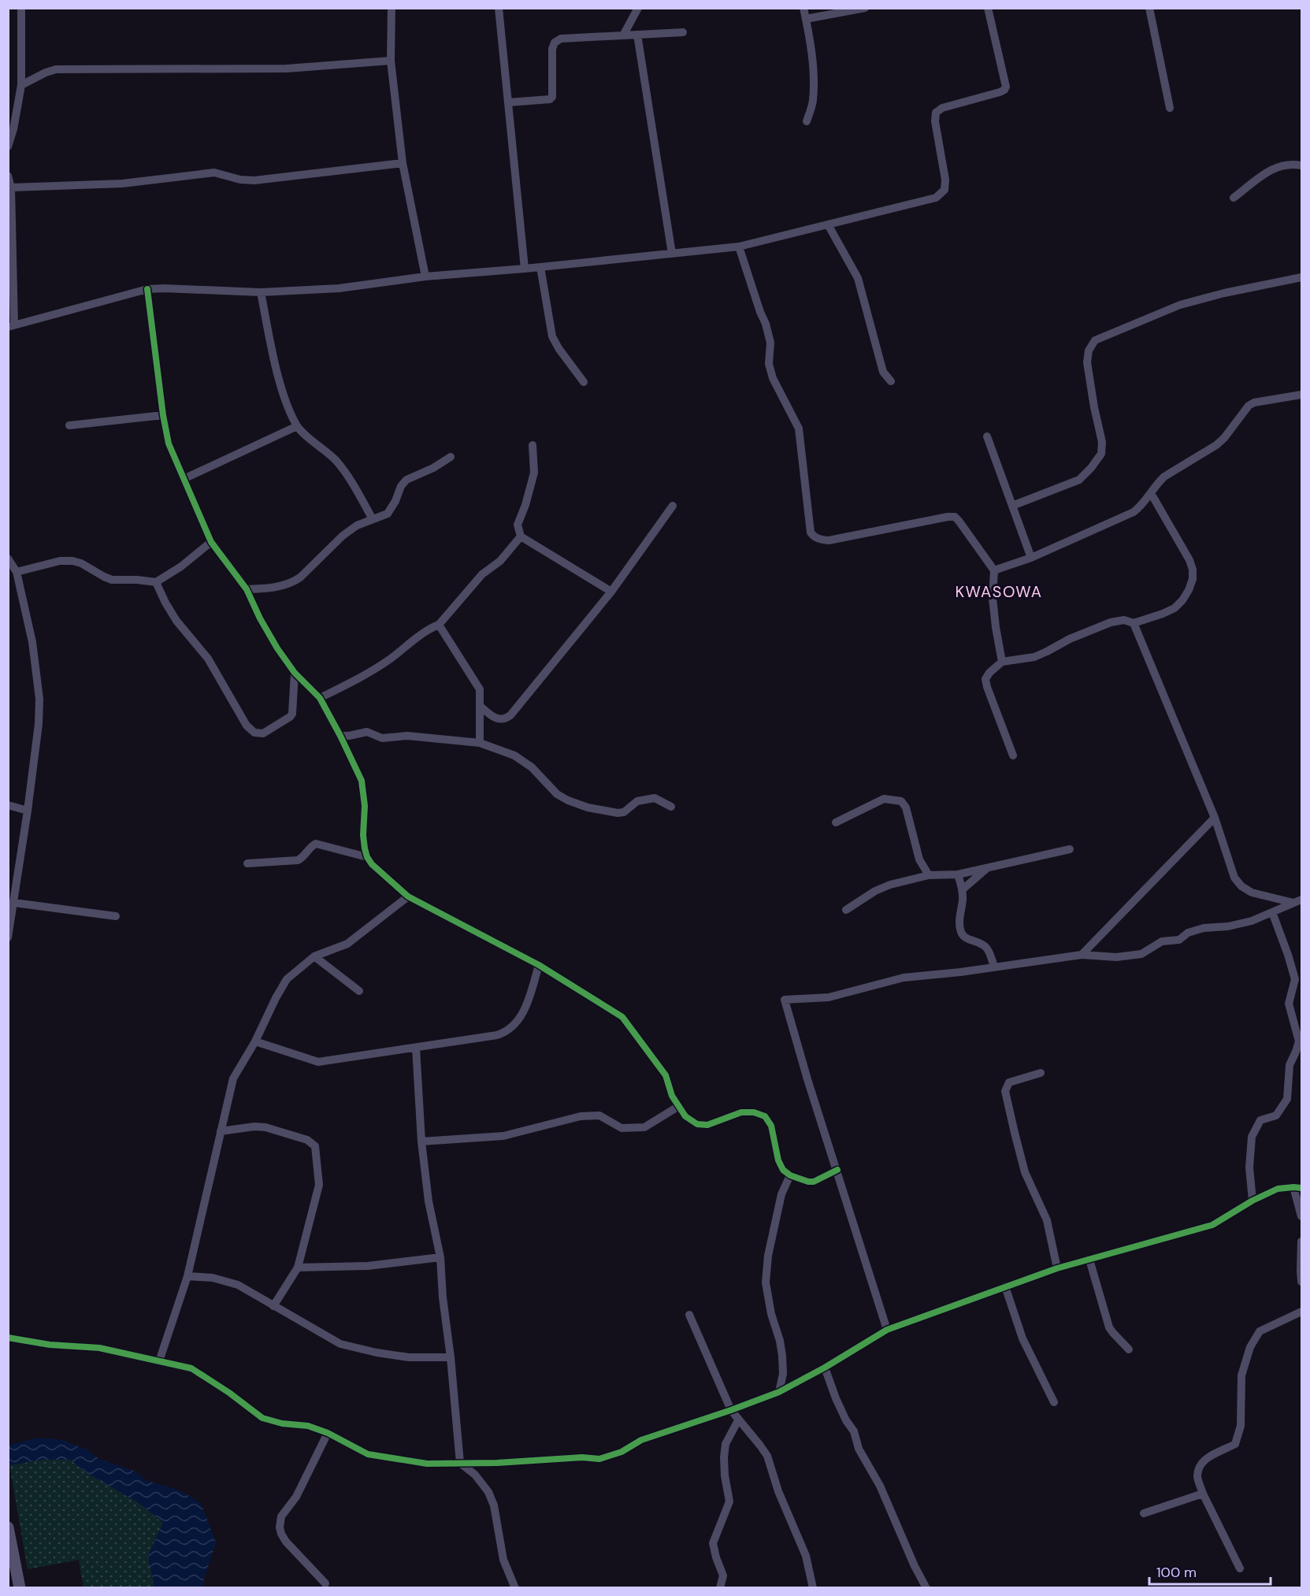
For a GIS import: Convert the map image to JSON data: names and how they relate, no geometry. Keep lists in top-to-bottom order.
{
  "districts": ["KWASOWA"],
  "scale_bar": "100 m"
}
